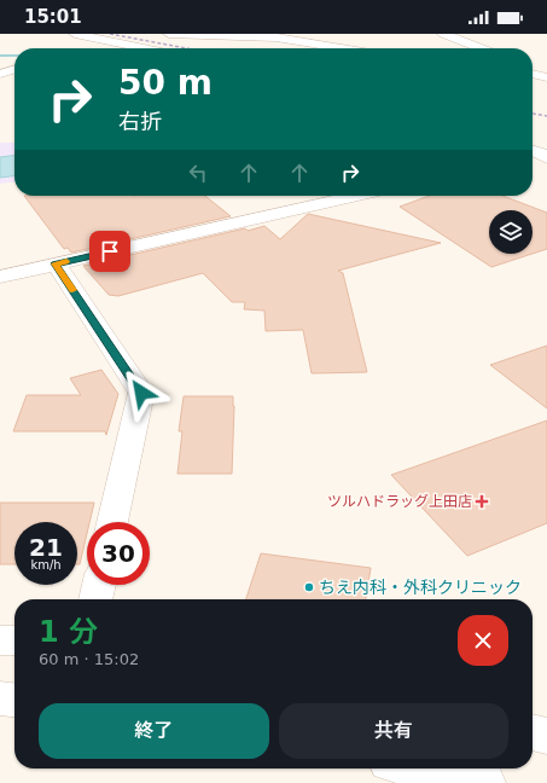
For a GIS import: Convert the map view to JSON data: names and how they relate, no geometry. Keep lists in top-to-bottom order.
{
  "places": {
    "health": ["ツルハドラッグ上田店"],
    "other": ["ちえ内科・外科クリニック"]
  },
  "page": {
    "status": "15:01",
    "turn": ["50 m", "右折"],
    "speed": "21 km/h",
    "limit": "30",
    "heading": ["1 分", "60 m · 15:02"],
    "buttons": ["終了", "共有"]
  }
}
